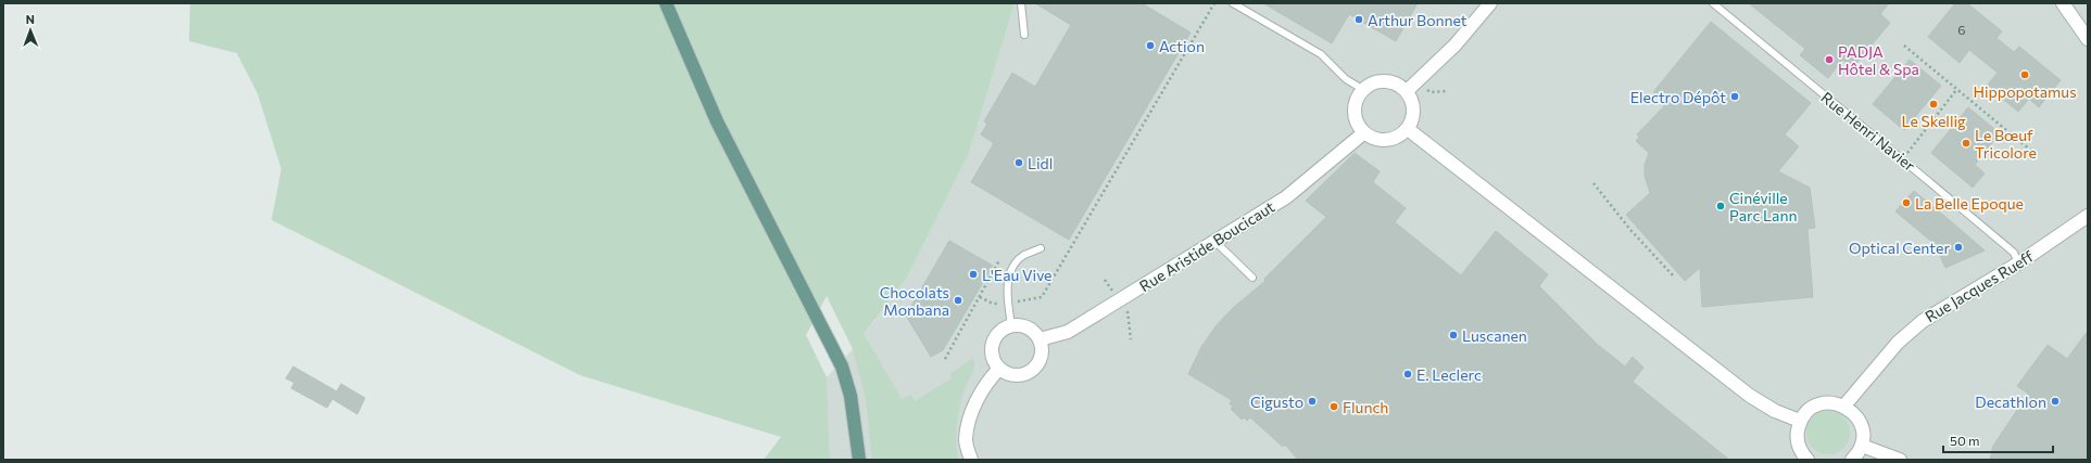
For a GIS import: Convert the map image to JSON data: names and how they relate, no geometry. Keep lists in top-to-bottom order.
{
  "streets": {
    "street": ["Rue Aristide Boucicaut", "Rue Jacques Rueff"],
    "lane": ["Rue Henri Navier"]
  },
  "crossings": [
    ["Rue Henri Navier", "Rue Jacques Rueff"]
  ],
  "places": [
    "Arthur Bonnet",
    "Action",
    "PADJA Hôtel & Spa",
    "Hippopotamus",
    "Electro Dépôt",
    "Le Skellig",
    "Le Bœuf Tricolore",
    "Lidl",
    "La Belle Epoque",
    "Cinéville Parc Lann",
    "Optical Center",
    "L'Eau Vive",
    "Chocolats Monbana",
    "Luscanen",
    "E. Leclerc",
    "Cigusto",
    "Decathlon",
    "Flunch"
  ],
  "house_numbers": ["6"],
  "scale_bar": "50 m",
  "north": "top"
}
